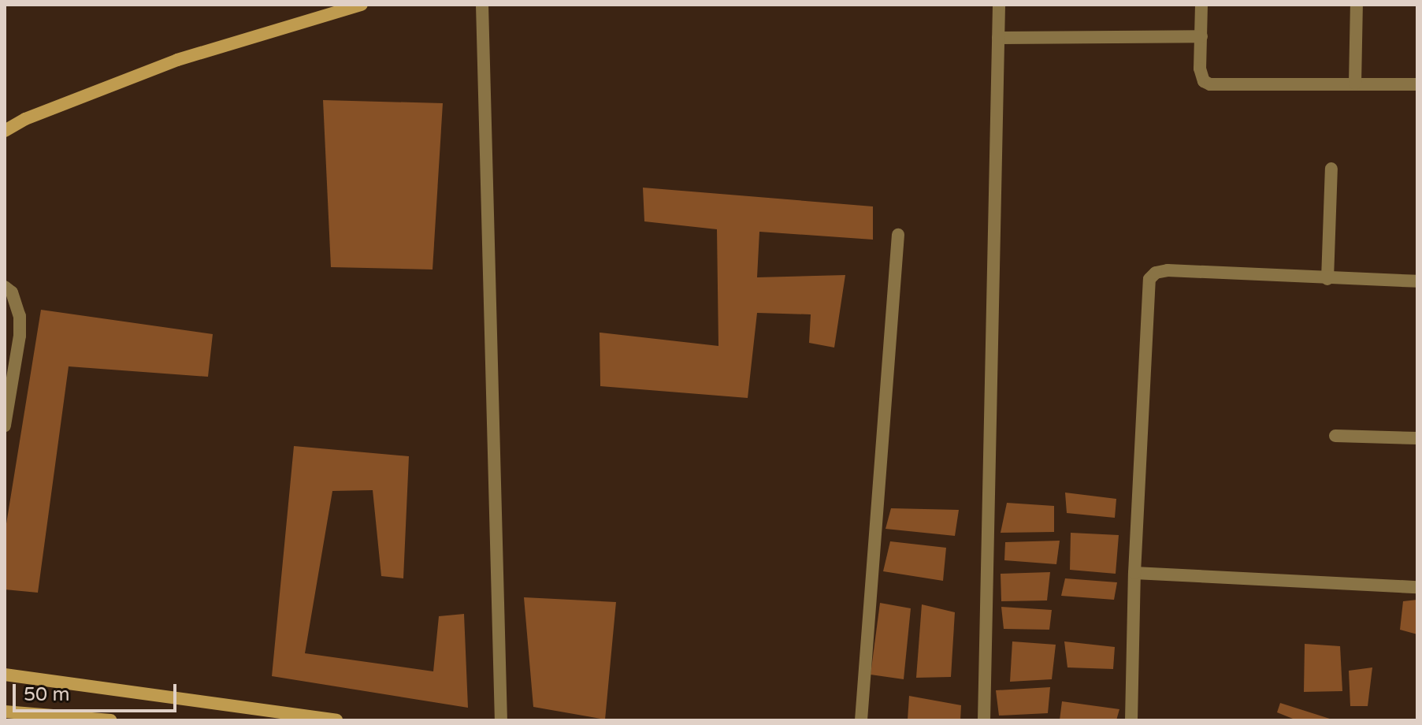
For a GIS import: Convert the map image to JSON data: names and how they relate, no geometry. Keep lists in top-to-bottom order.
{
  "scale_bar": "50 m"
}
